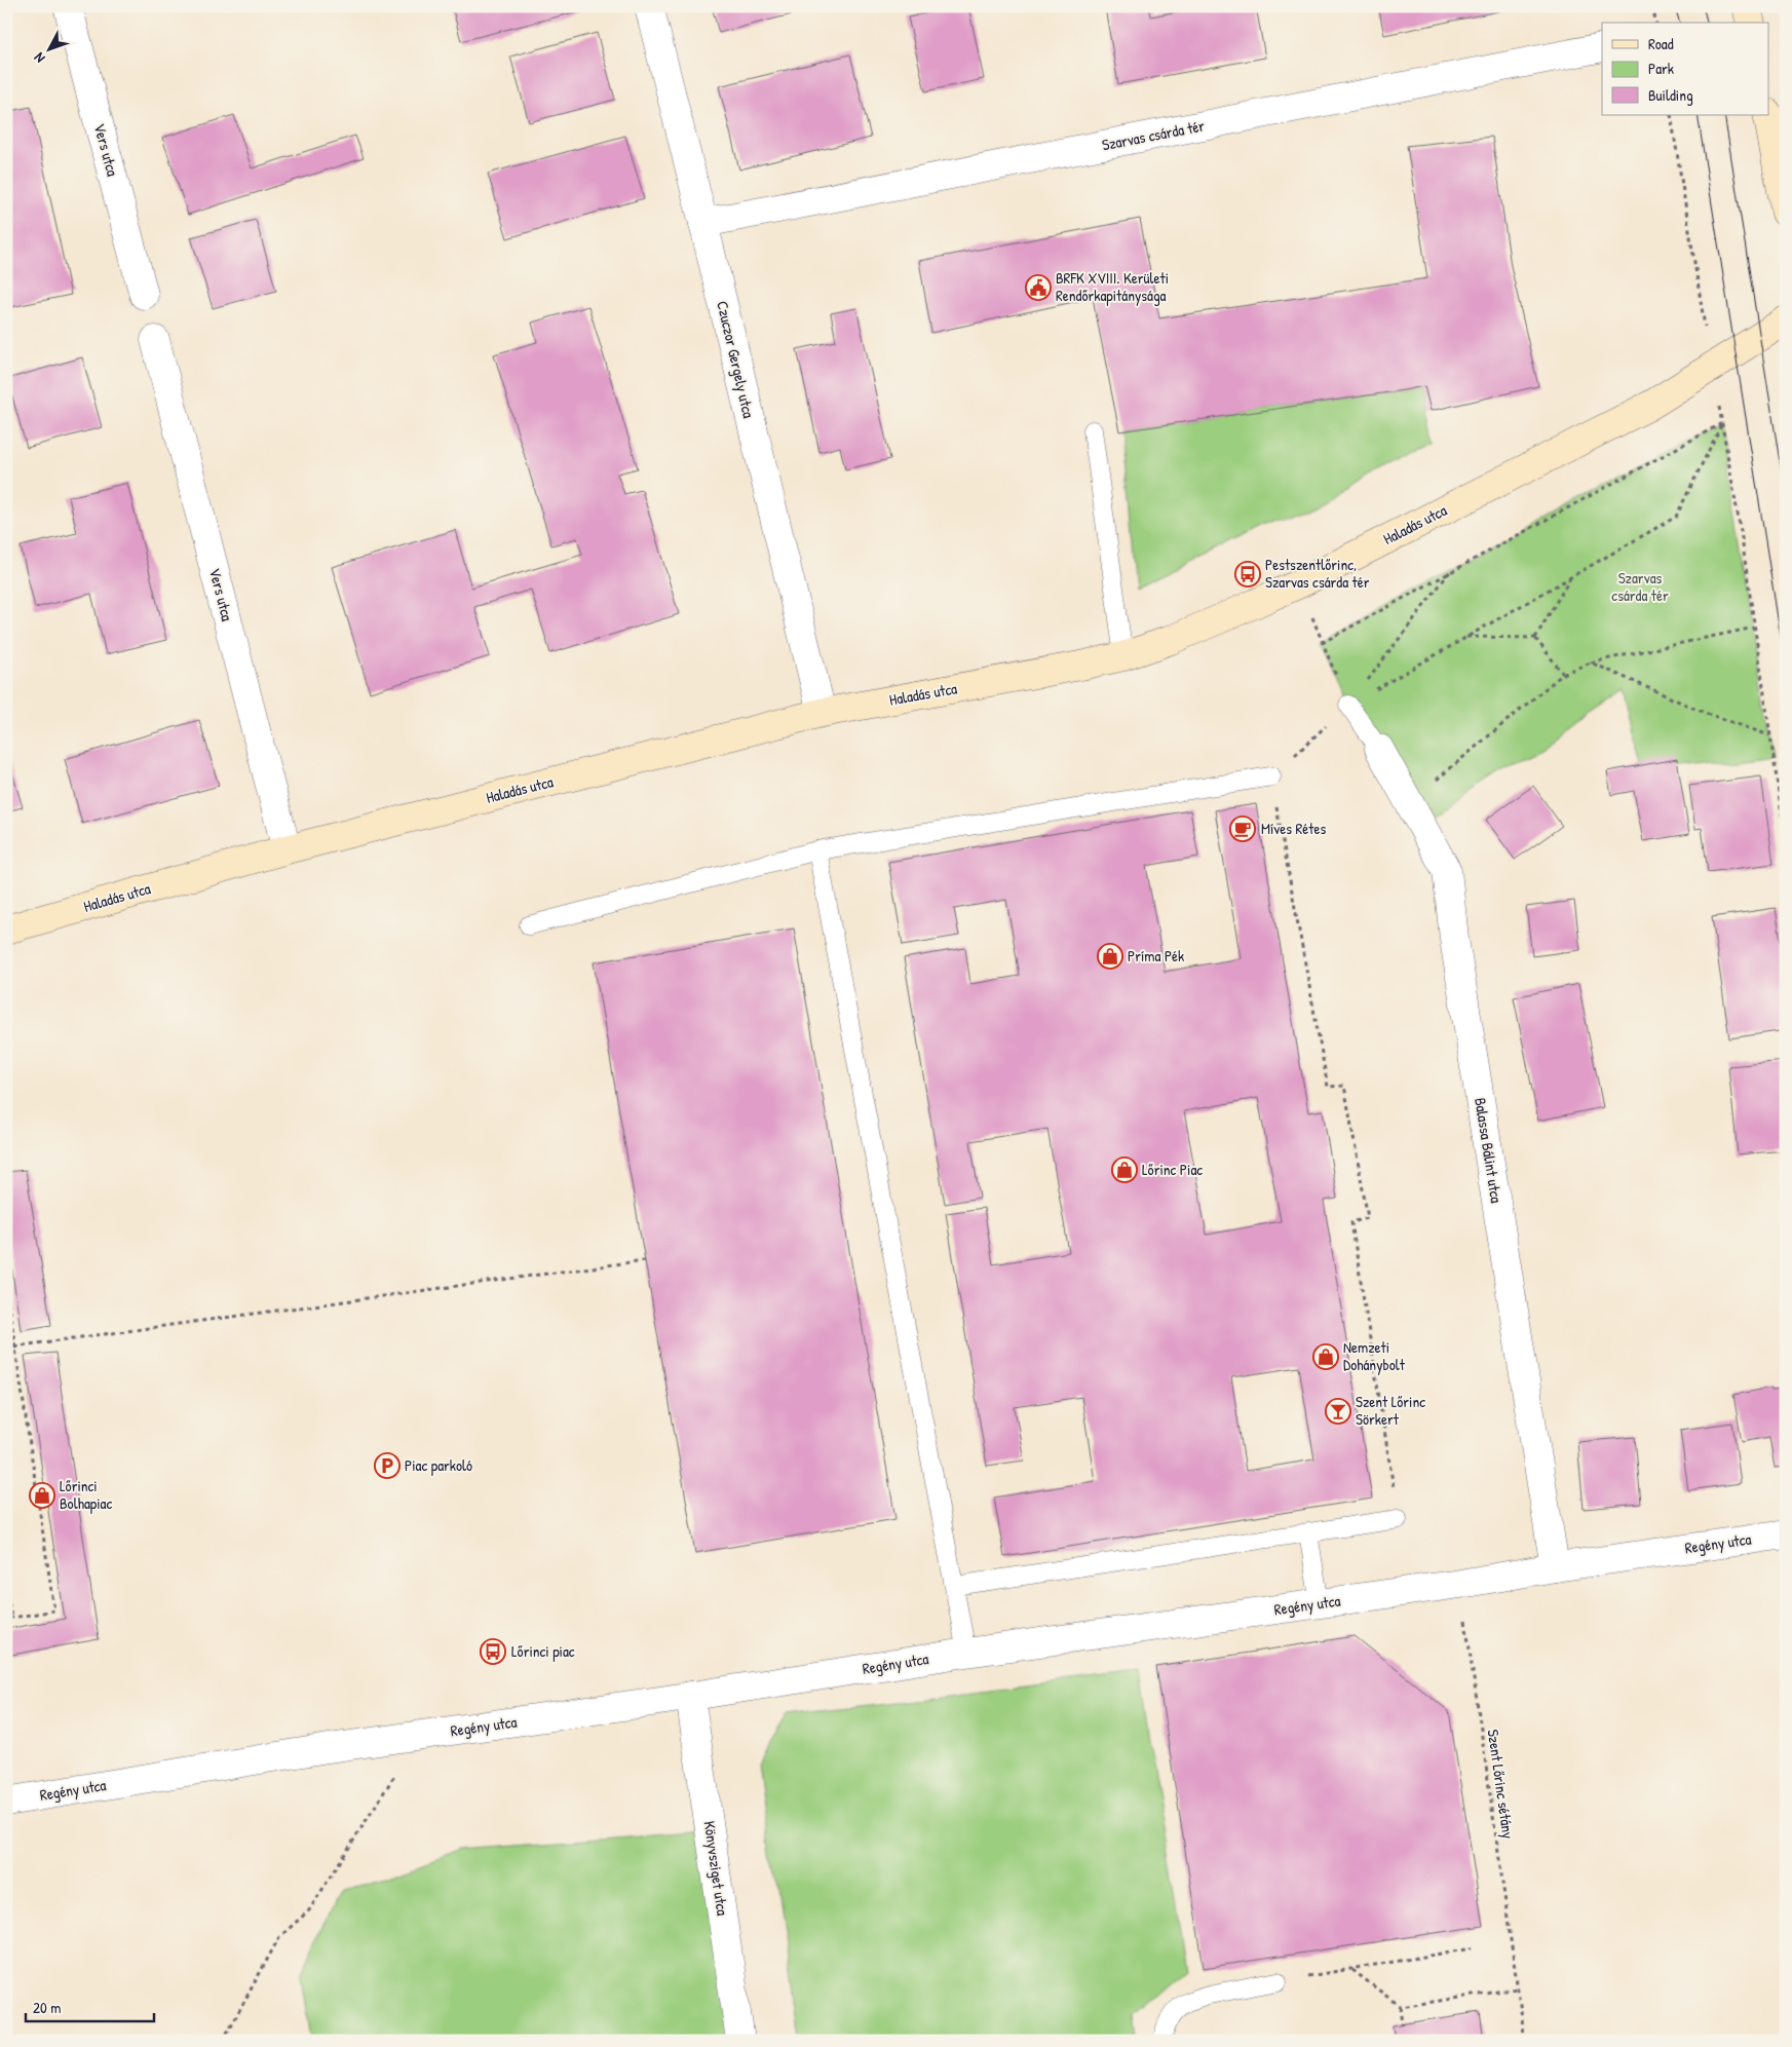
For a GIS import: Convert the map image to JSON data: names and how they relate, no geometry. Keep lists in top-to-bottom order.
{
  "streets": {
    "main road": ["Haladás utca"],
    "street": [
      "Szarvas csárda tér",
      "Vers utca",
      "Czuczor Gergely utca",
      "Balassa Bálint utca",
      "Regény utca",
      "Könyvsziget utca"
    ],
    "path": ["Szent Lőrinc sétány"]
  },
  "crossings": [
    ["Szarvas csárda tér", "Czuczor Gergely utca"],
    ["Vers utca", "Haladás utca"],
    ["Czuczor Gergely utca", "Haladás utca"],
    ["Balassa Bálint utca", "Regény utca"],
    ["Regény utca", "Szent Lőrinc sétány"],
    ["Regény utca", "Könyvsziget utca"]
  ],
  "parks": ["Szarvas csárda tér"],
  "places": {
    "public building": ["BRFK XVIII. Kerületi Rendőrkapitánysága"],
    "bus stop": ["Pestszentlőrinc, Szarvas csárda tér", "Lőrinci piac"],
    "cafe": ["Míves Rétes"],
    "shop": [
      "Príma Pék",
      "Lőrinc Piac",
      "Nemzeti Dohánybolt",
      "Lőrinci Bolhapiac"
    ],
    "bar": ["Szent Lőrinc Sörkert"],
    "parking": ["Piac parkoló"]
  },
  "legend": ["Road", "Park", "Building"],
  "scale_bar": "20 m",
  "north": "bottom left"
}
